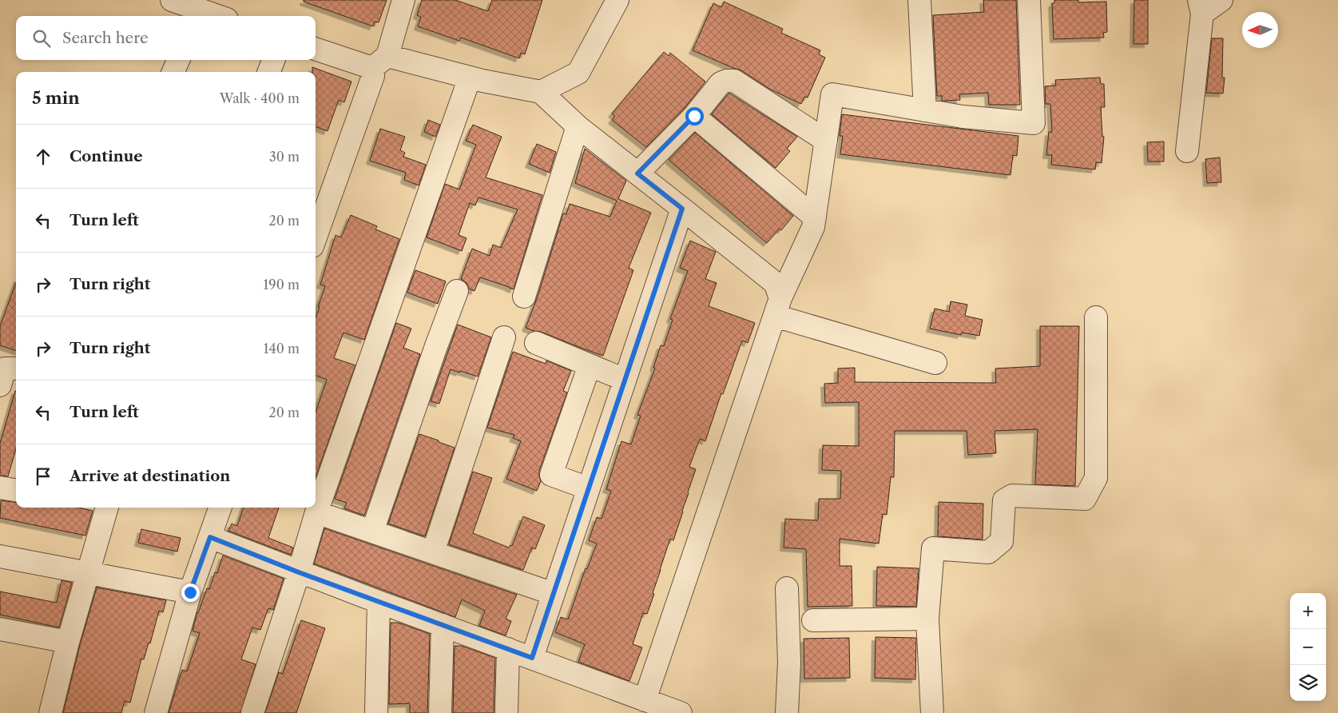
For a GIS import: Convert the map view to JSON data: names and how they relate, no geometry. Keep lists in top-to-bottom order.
{
  "north": "left",
  "page": {
    "search": "Search here",
    "heading": ["5 min", "Walk · 400 m"],
    "list": [
      ["Continue", "30 m"],
      ["Turn left", "20 m"],
      ["Turn right", "190 m"],
      ["Turn right", "140 m"],
      ["Turn left", "20 m"],
      "Arrive at destination"
    ],
    "map_buttons": ["+", "−"]
  }
}
